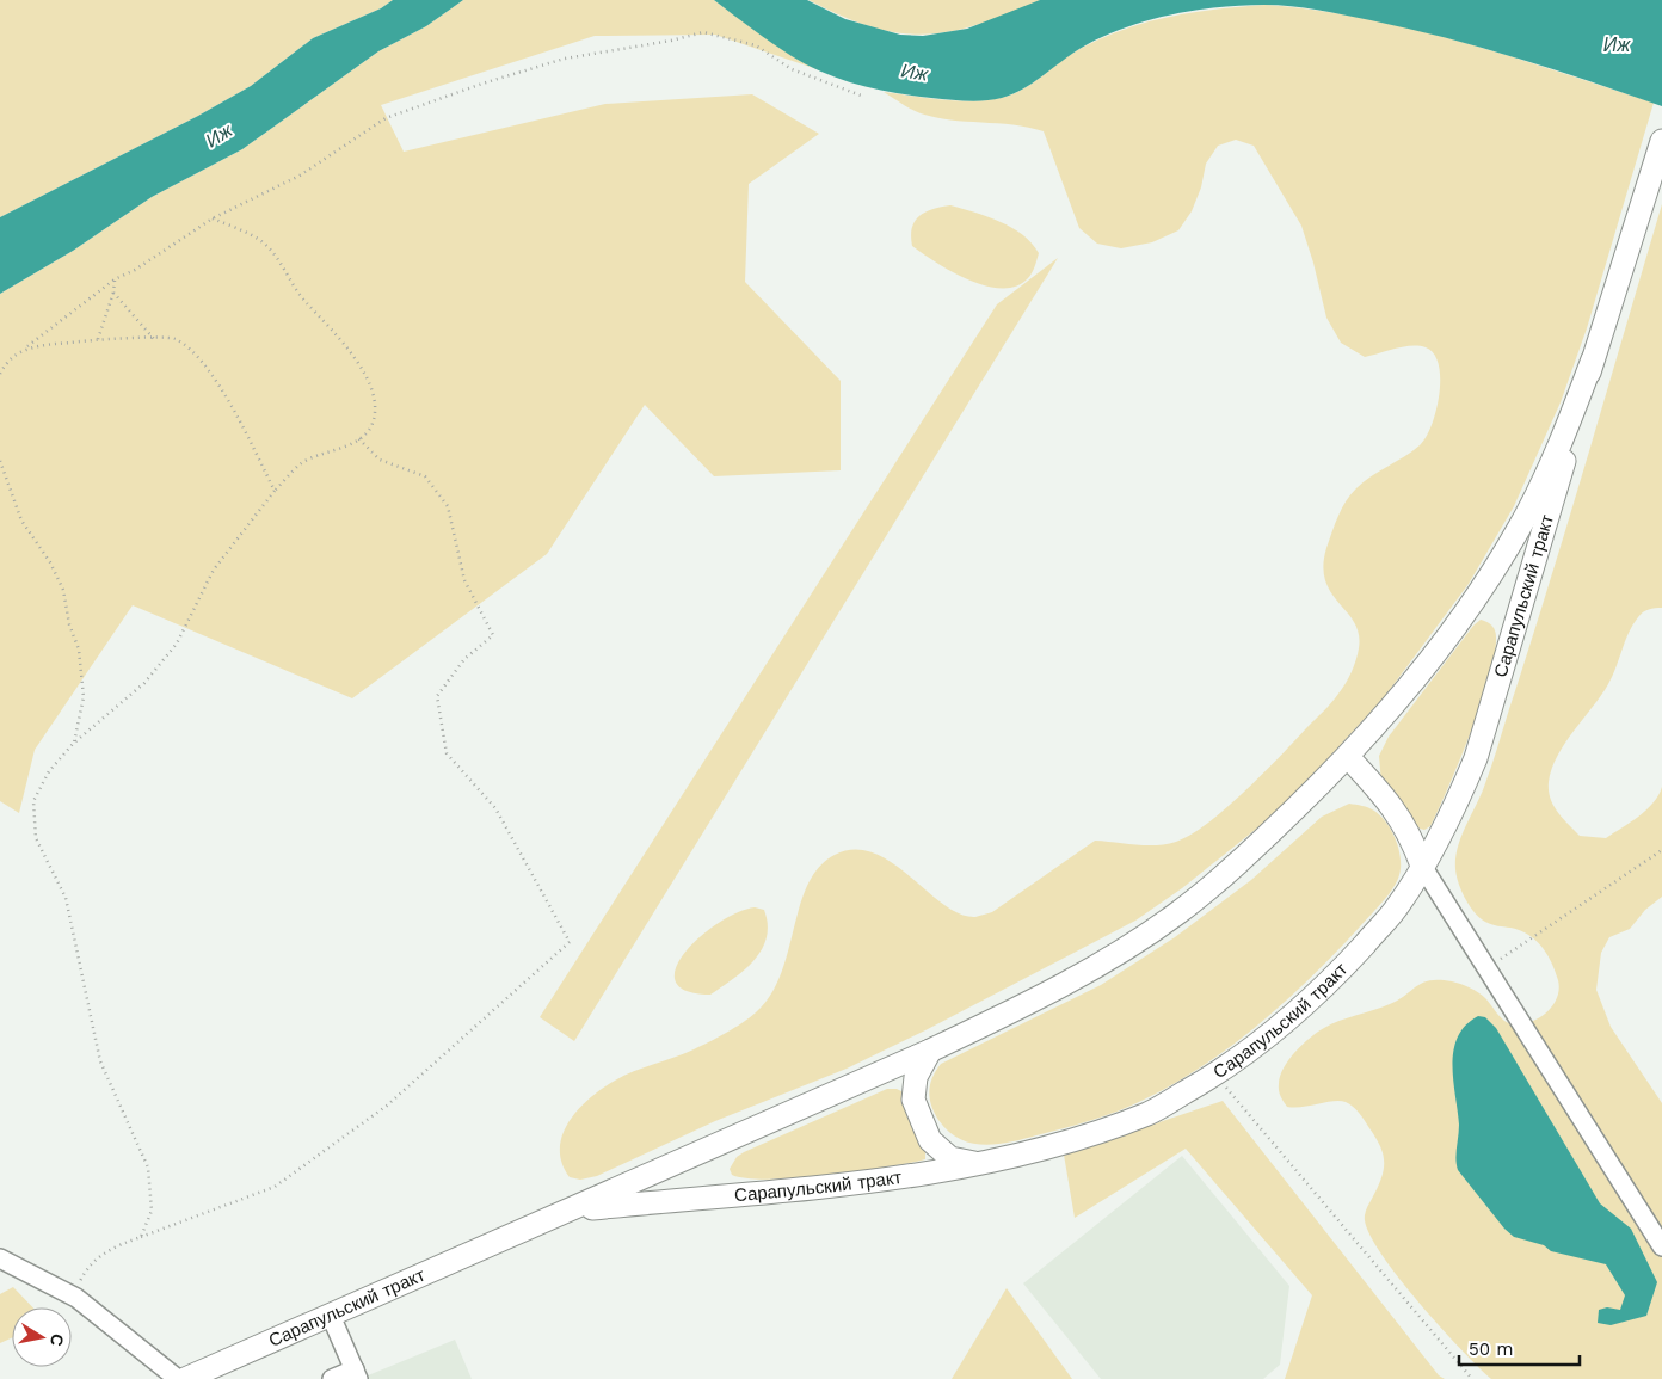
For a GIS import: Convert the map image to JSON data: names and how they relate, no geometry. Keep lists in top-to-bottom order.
{
  "streets": {
    "main road": ["Сарапульский тракт"]
  },
  "water": ["Иж"],
  "scale_bar": "50 m",
  "north": "right"
}
